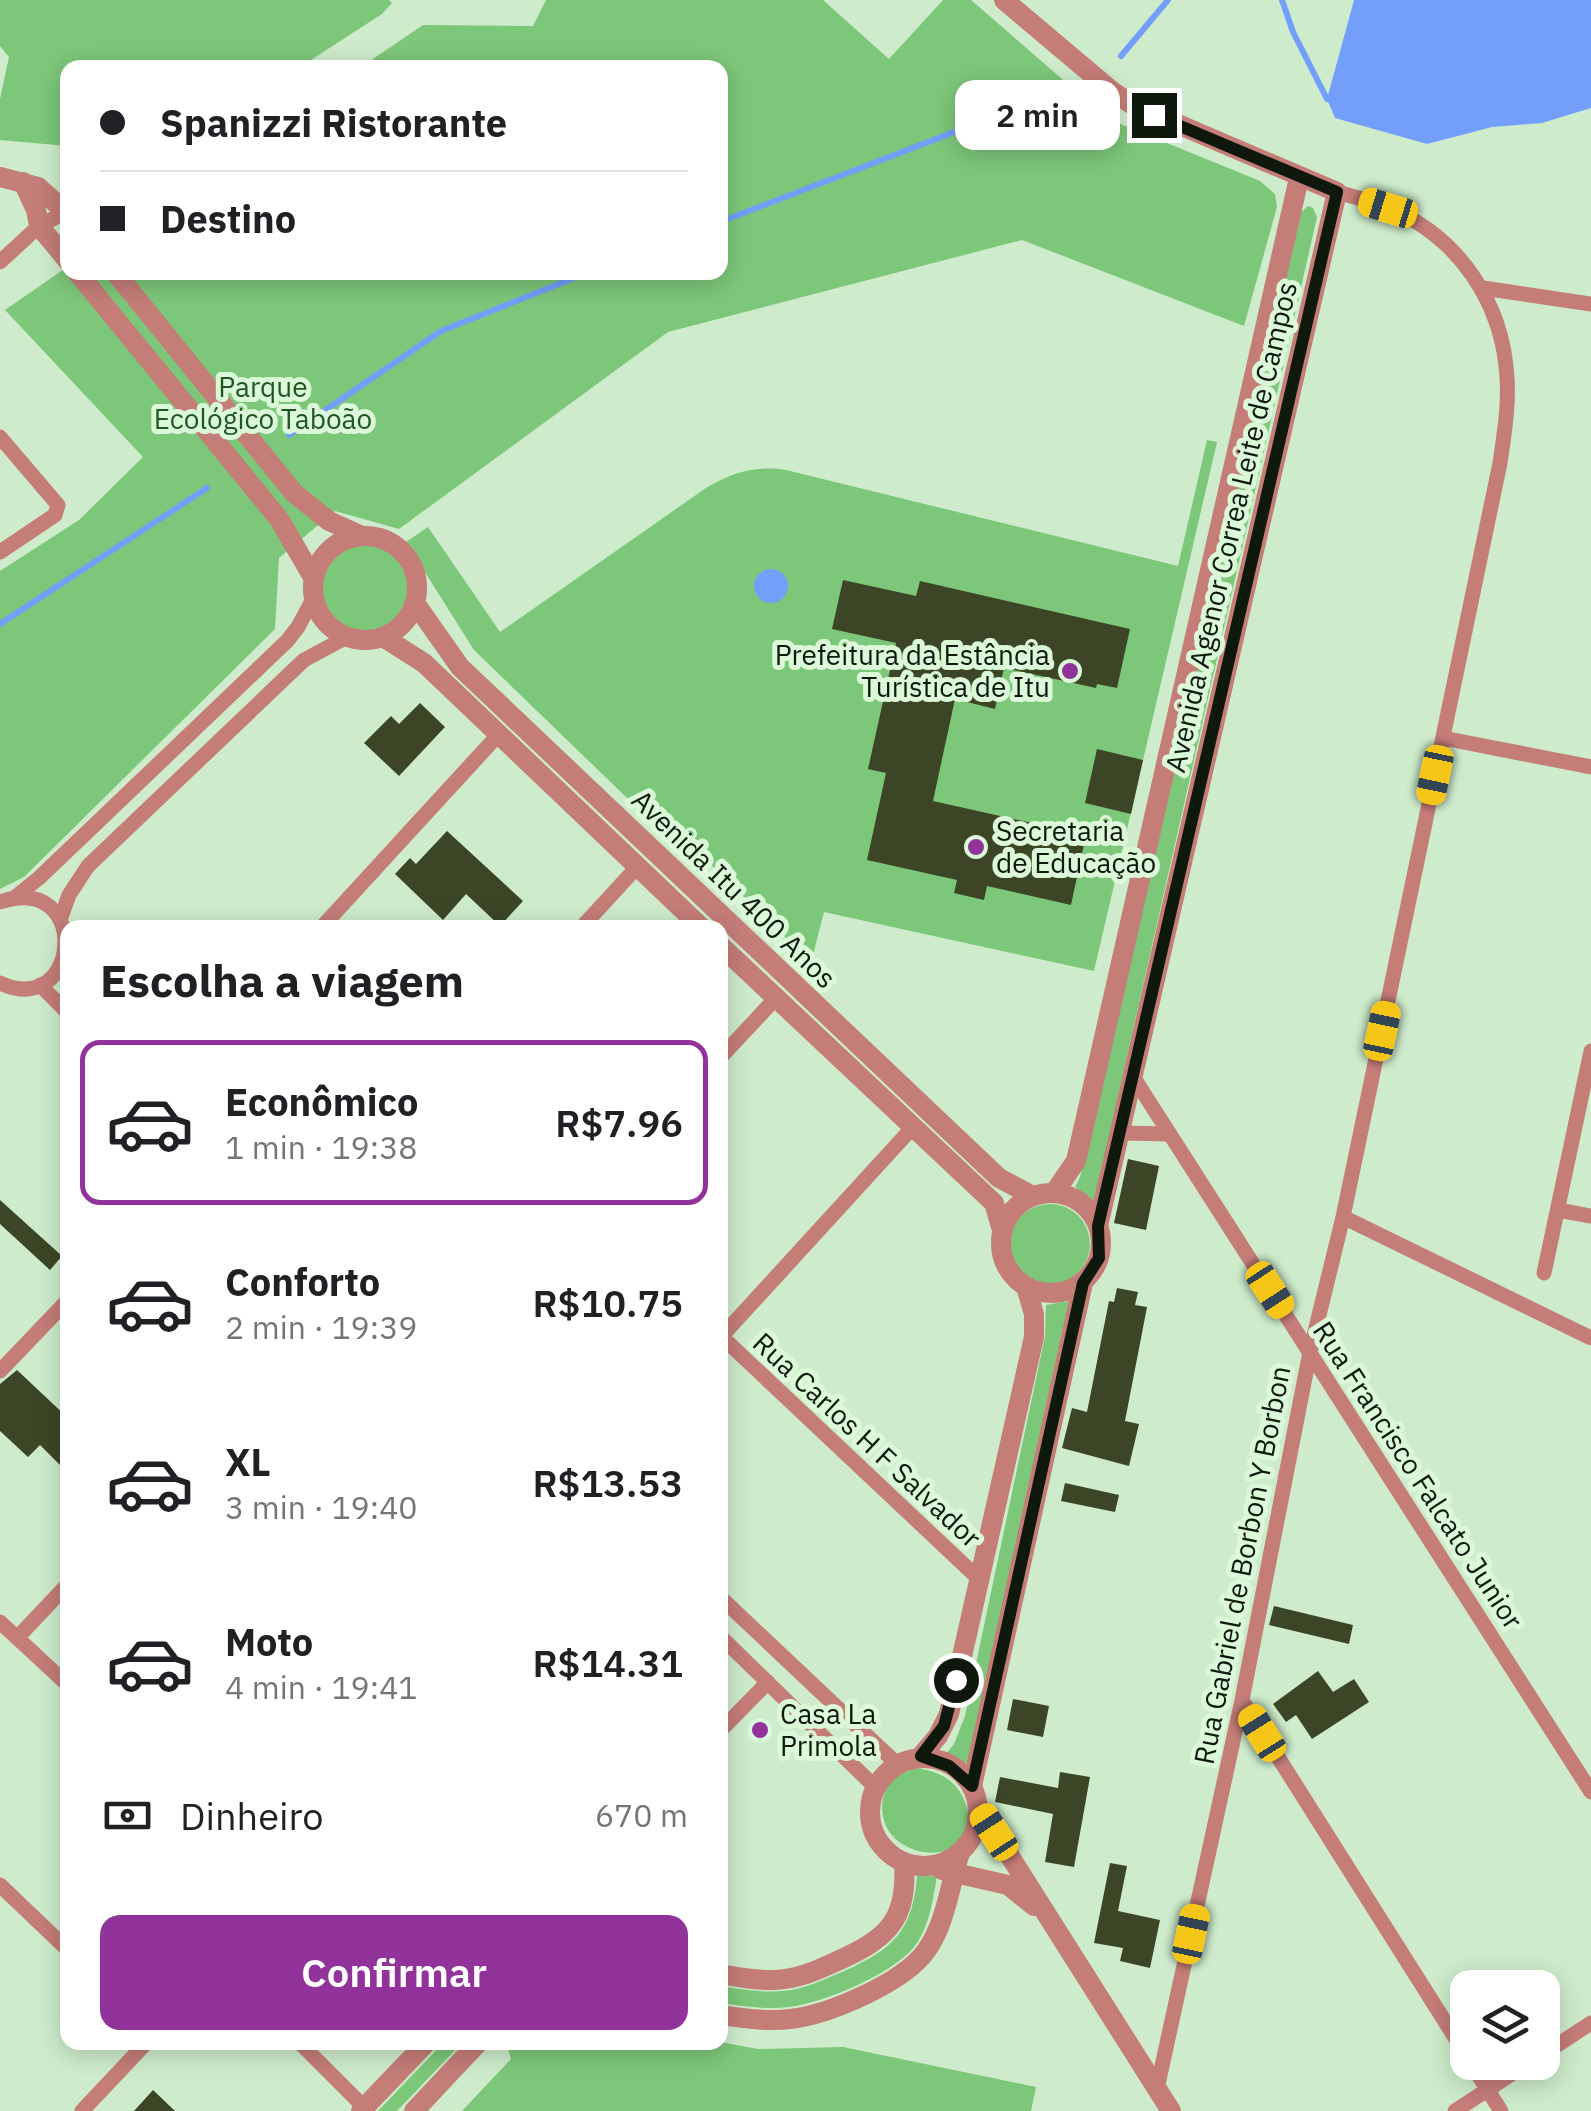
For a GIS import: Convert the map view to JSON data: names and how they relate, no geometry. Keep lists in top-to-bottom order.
{
  "streets": {
    "street": [
      "Avenida Agenor Correa Leite de Campos",
      "Avenida Itu 400 Anos",
      "Rua Carlos H F Salvador",
      "Rua Francisco Falcato Junior",
      "Rua Gabriel de Borbon Y Borbon"
    ]
  },
  "crossings": [
    ["Avenida Agenor Correa Leite de Campos", "Avenida Itu 400 Anos"],
    ["Avenida Agenor Correa Leite de Campos", "Rua Francisco Falcato Junior"],
    ["Avenida Agenor Correa Leite de Campos", "Rua Gabriel de Borbon Y Borbon"],
    ["Rua Francisco Falcato Junior", "Rua Gabriel de Borbon Y Borbon"]
  ],
  "parks": ["Parque Ecológico Taboão"],
  "places": ["Prefeitura da Estância Turística de Itu", "Secretaria de Educação", "Casa La Primola"],
  "page": {
    "banner": ["Spanizzi Ristorante", "Destino"],
    "bubble": "2 min",
    "heading": "Escolha a viagem",
    "list": [
      {
        "name": "Econômico",
        "note": "1 min · 19:38",
        "value": "R$7.96"
      },
      {
        "name": "Conforto",
        "note": "2 min · 19:39",
        "value": "R$10.75"
      },
      {
        "name": "XL",
        "note": "3 min · 19:40",
        "value": "R$13.53"
      },
      {
        "name": "Moto",
        "note": "4 min · 19:41",
        "value": "R$14.31"
      }
    ],
    "pay": ["Dinheiro", "670 m"],
    "buttons": "Confirmar"
  }
}
